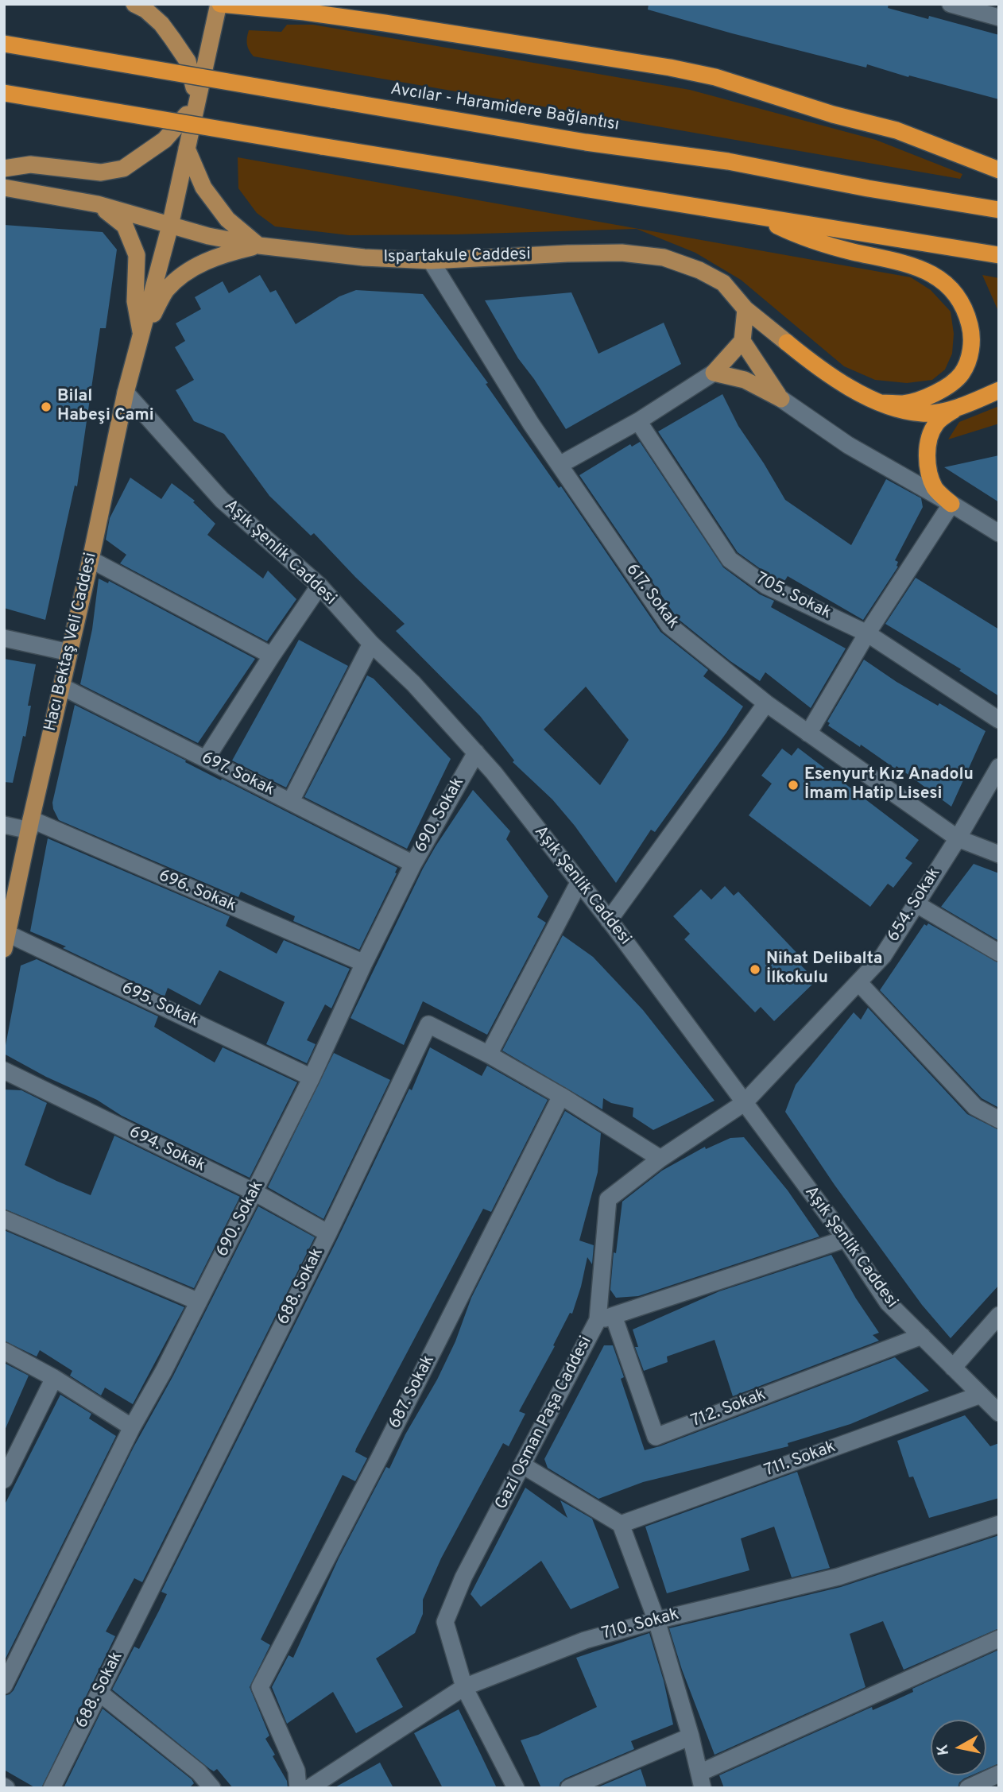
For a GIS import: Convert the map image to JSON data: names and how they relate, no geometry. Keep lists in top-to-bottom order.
{
  "streets": {
    "highway": ["Avcılar - Haramidere Bağlantısı"],
    "main road": ["Ispartakule Caddesi", "Hacı Bektaş Veli Caddesi"],
    "street": [
      "Aşık Şenlik Caddesi",
      "617. Sokak",
      "705. Sokak",
      "697. Sokak",
      "690. Sokak",
      "696. Sokak",
      "654. Sokak",
      "695. Sokak",
      "694. Sokak",
      "688. Sokak",
      "687. Sokak",
      "712. Sokak",
      "Gazi Osman Paşa Caddesi",
      "711. Sokak",
      "710. Sokak"
    ]
  },
  "crossings": [
    ["Ispartakule Caddesi", "617. Sokak"],
    ["Aşık Şenlik Caddesi", "Hacı Bektaş Veli Caddesi"],
    ["Aşık Şenlik Caddesi", "690. Sokak"],
    ["Aşık Şenlik Caddesi", "654. Sokak"],
    ["Aşık Şenlik Caddesi", "712. Sokak"],
    ["Aşık Şenlik Caddesi", "Gazi Osman Paşa Caddesi"],
    ["Aşık Şenlik Caddesi", "711. Sokak"],
    ["617. Sokak", "654. Sokak"],
    ["Hacı Bektaş Veli Caddesi", "697. Sokak"],
    ["Hacı Bektaş Veli Caddesi", "696. Sokak"],
    ["Hacı Bektaş Veli Caddesi", "695. Sokak"],
    ["697. Sokak", "690. Sokak"],
    ["690. Sokak", "696. Sokak"],
    ["690. Sokak", "695. Sokak"],
    ["690. Sokak", "694. Sokak"],
    ["654. Sokak", "Gazi Osman Paşa Caddesi"],
    ["694. Sokak", "688. Sokak"],
    ["688. Sokak", "687. Sokak"],
    ["688. Sokak", "Gazi Osman Paşa Caddesi"],
    ["712. Sokak", "Gazi Osman Paşa Caddesi"],
    ["Gazi Osman Paşa Caddesi", "710. Sokak"]
  ],
  "places": ["Bilal Habeşi Cami", "Esenyurt Kız Anadolu İmam Hatip Lisesi", "Nihat Delibalta İlkokulu"],
  "north": "left"
}
